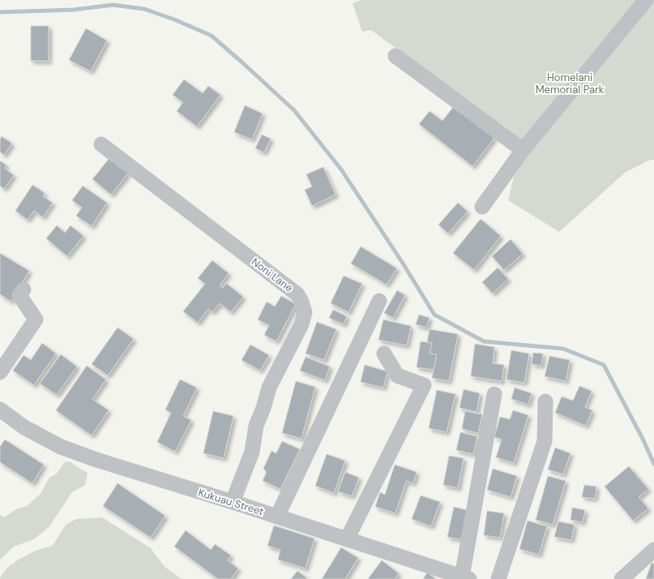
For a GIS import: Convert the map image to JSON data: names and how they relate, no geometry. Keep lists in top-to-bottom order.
{
  "streets": {
    "street": ["Noni Lane", "Kukuau Street"]
  },
  "crossings": [
    ["Noni Lane", "Kukuau Street"]
  ],
  "parks": ["Homelani Memorial Park"]
}
